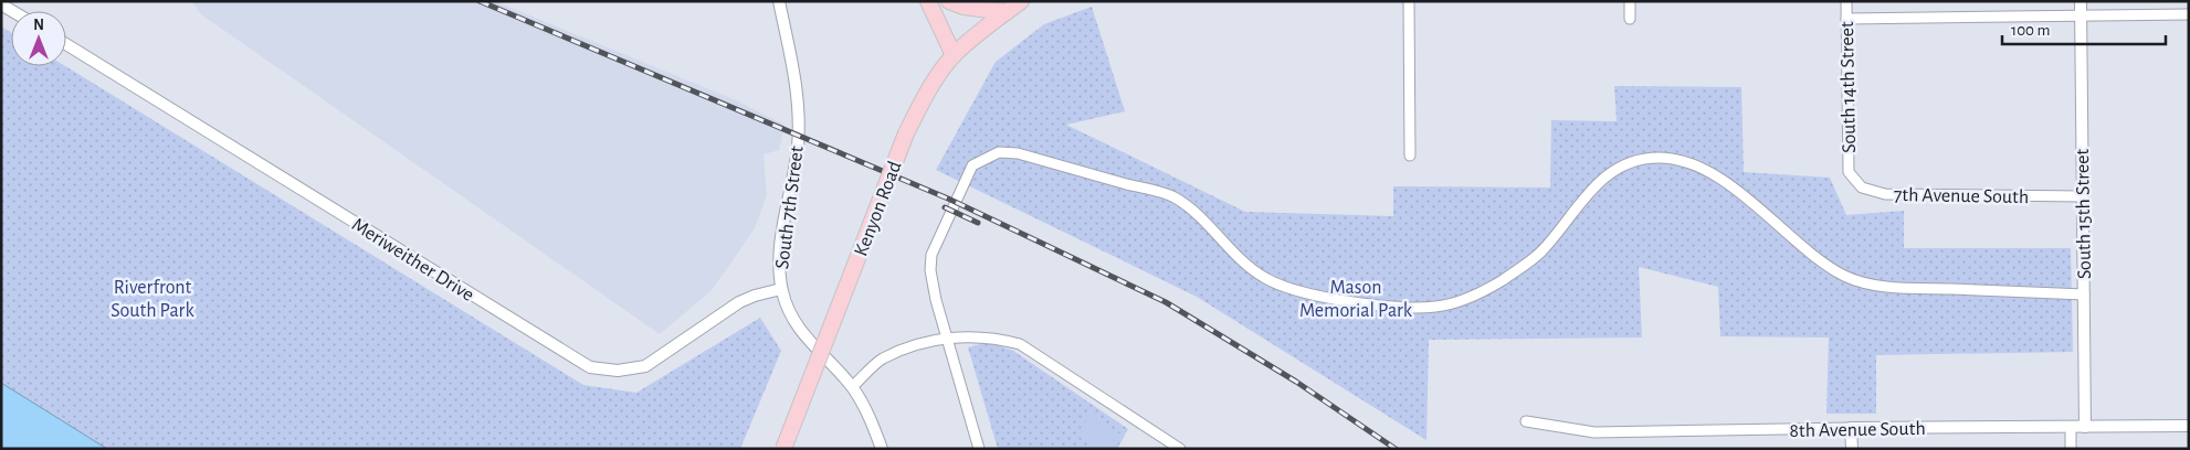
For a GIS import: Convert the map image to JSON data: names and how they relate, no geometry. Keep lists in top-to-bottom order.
{
  "streets": {
    "main road": ["Kenyon Road"],
    "street": [
      "South 14th Street",
      "7th Avenue South",
      "South 7th Street",
      "South 15th Street",
      "Meriweither Drive",
      "8th Avenue South"
    ]
  },
  "crossings": [
    ["South 14th Street", "7th Avenue South"],
    ["7th Avenue South", "South 15th Street"],
    ["South 7th Street", "Meriweither Drive"],
    ["South 15th Street", "8th Avenue South"]
  ],
  "parks": ["Riverfront South Park", "Mason Memorial Park"],
  "scale_bar": "100 m",
  "north": "top"
}
